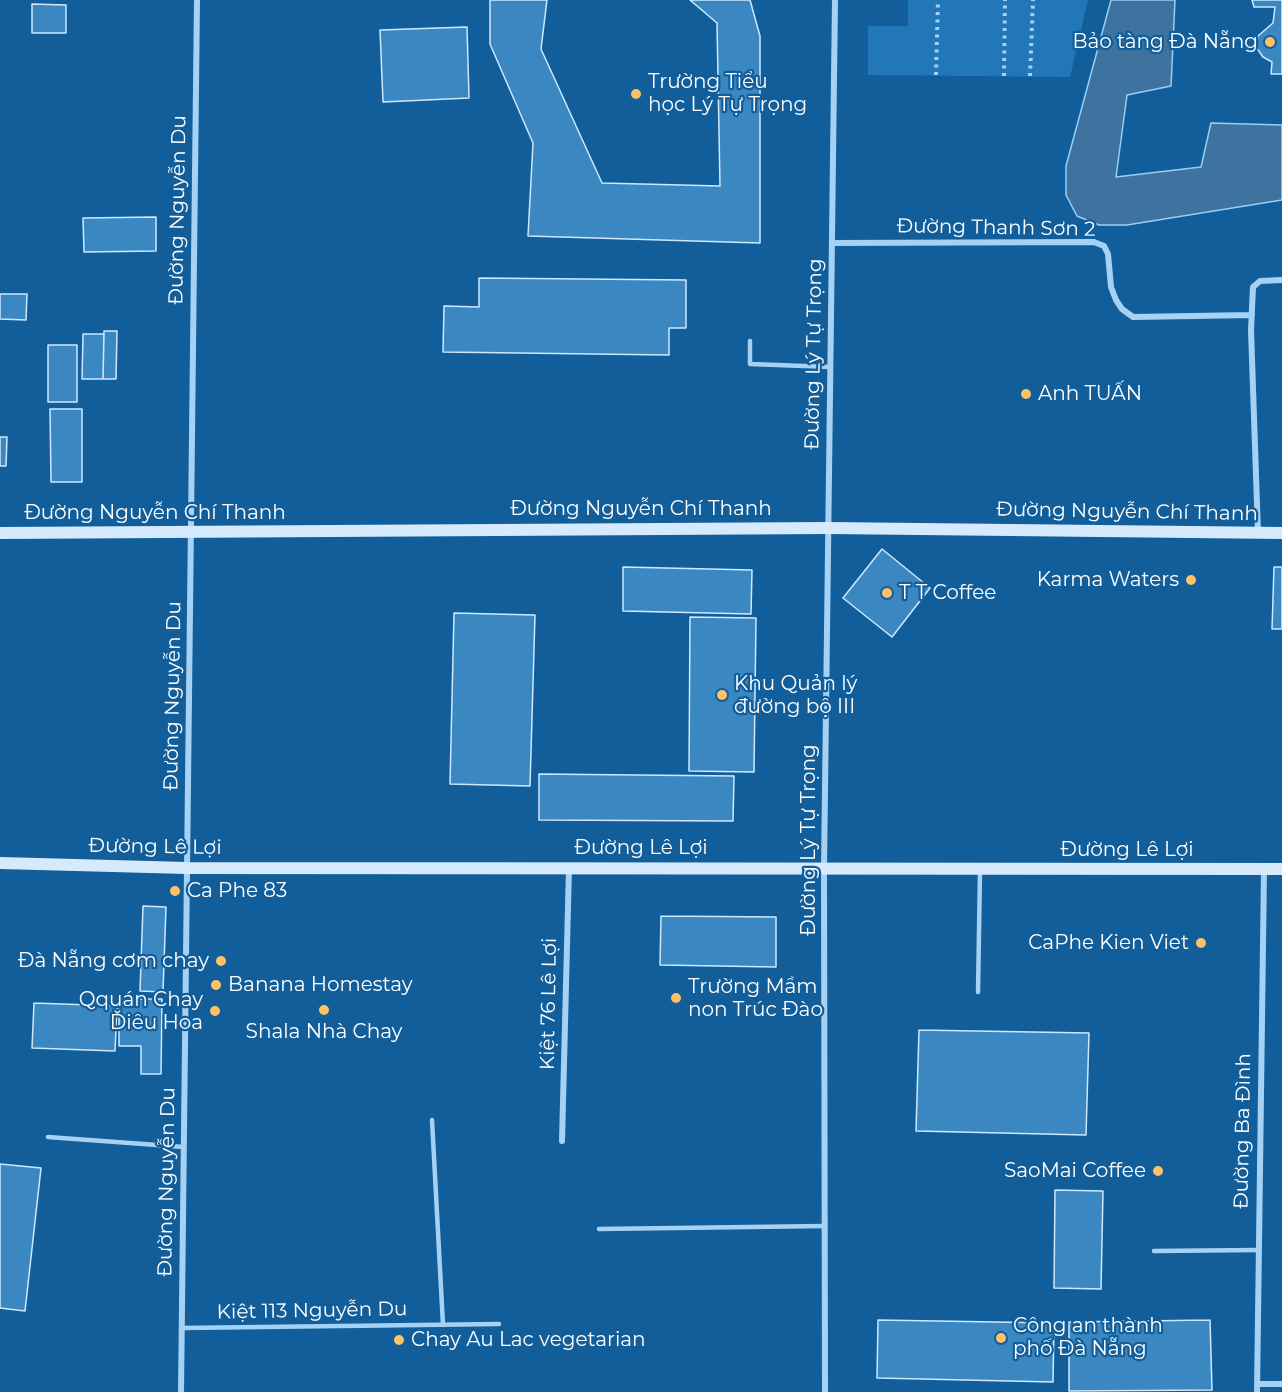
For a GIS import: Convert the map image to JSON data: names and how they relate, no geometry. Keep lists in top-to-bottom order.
{
  "streets": {
    "street": [
      "Đường Nguyễn Du",
      "Đường Thanh Sơn 2",
      "Đường Lý Tự Trọng",
      "Đường Nguyễn Chí Thanh",
      "Đường Lê Lợi",
      "Kiệt 76 Lê Lợi",
      "Đường Ba Đình"
    ],
    "lane": ["Kiệt 113 Nguyễn Du"]
  },
  "crossings": [
    ["Đường Nguyễn Du", "Đường Nguyễn Chí Thanh"],
    ["Đường Nguyễn Du", "Đường Lê Lợi"],
    ["Đường Nguyễn Du", "Kiệt 113 Nguyễn Du"],
    ["Đường Thanh Sơn 2", "Đường Lý Tự Trọng"],
    ["Đường Lý Tự Trọng", "Đường Nguyễn Chí Thanh"],
    ["Đường Lý Tự Trọng", "Đường Lê Lợi"],
    ["Đường Lê Lợi", "Kiệt 76 Lê Lợi"],
    ["Đường Lê Lợi", "Đường Ba Đình"]
  ],
  "places": [
    "Bảo tàng Đà Nẵng",
    "Trường Tiểu học Lý Tự Trọng",
    "Anh TUẤN",
    "Karma Waters",
    "T T Coffee",
    "Khu Quản lý đường bộ III",
    "Ca Phe 83",
    "CaPhe Kien Viet",
    "Đà Nẵng cơm chay",
    "Banana Homestay",
    "Trường Mầm non Trúc Đào",
    "Shala Nhà Chay",
    "Qquán Chay Ďiêu Hoa",
    "SaoMai Coffee",
    "Công an thành phố Đà Nẵng",
    "Chay Au Lac vegetarian"
  ]
}
